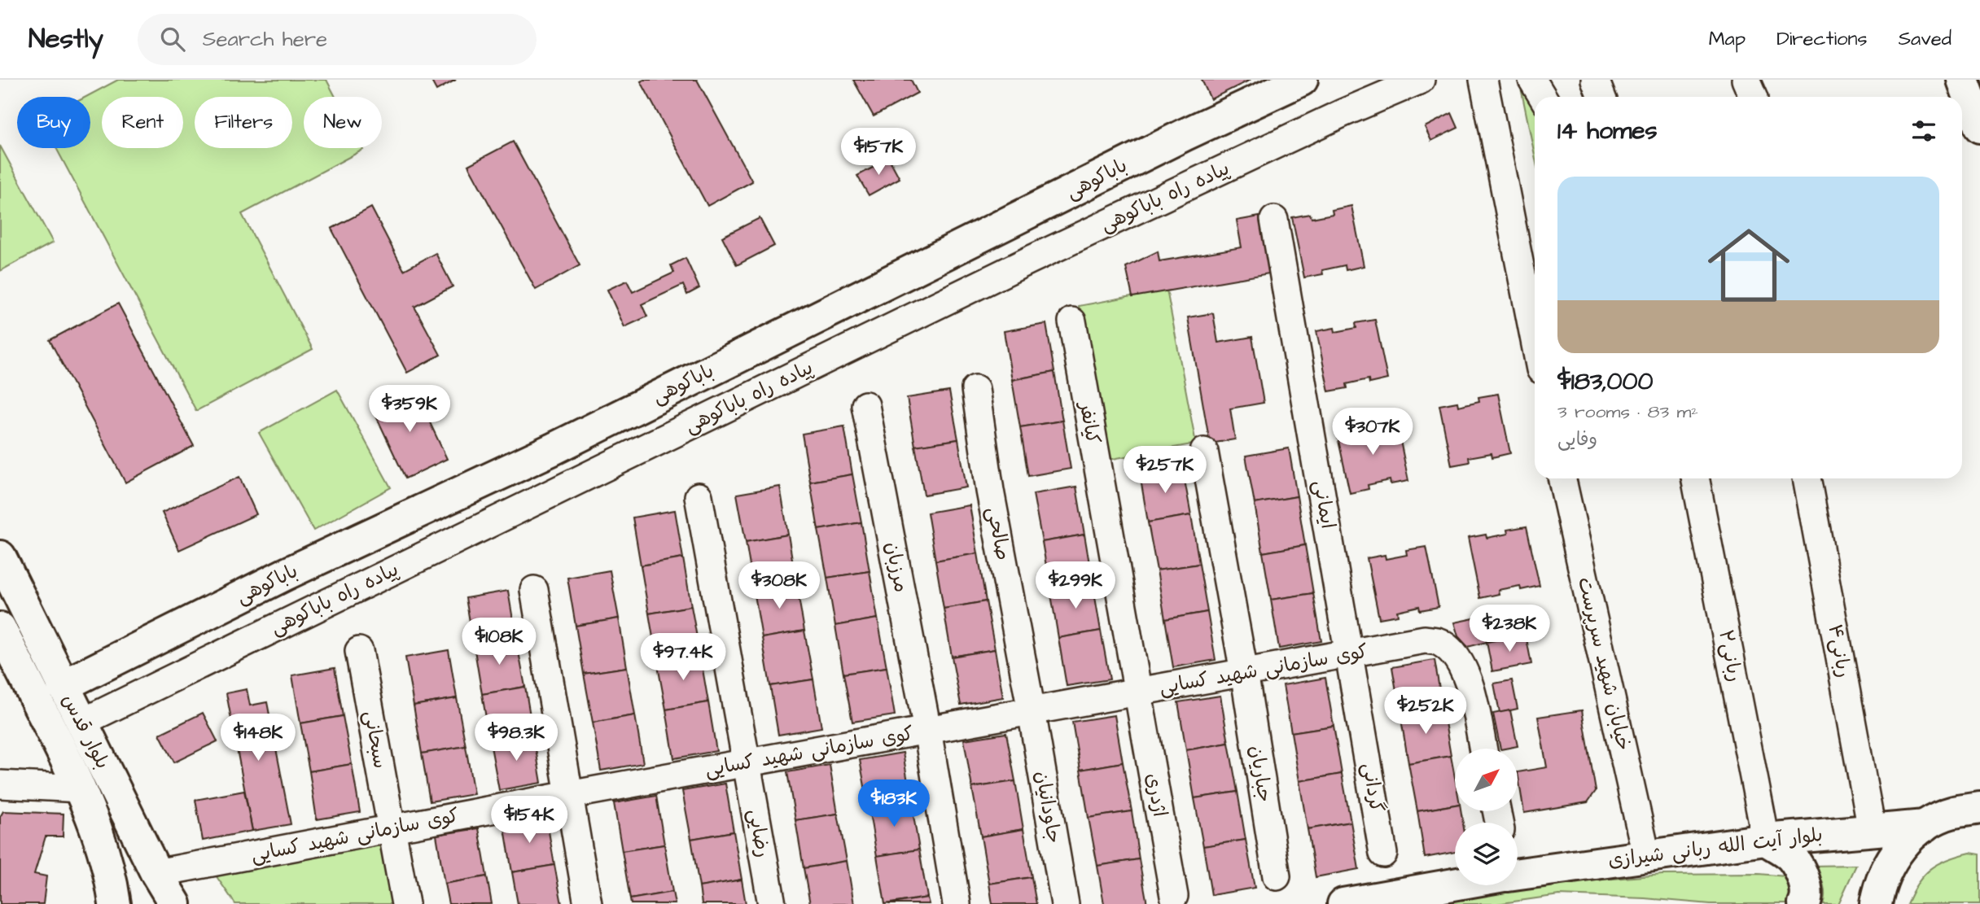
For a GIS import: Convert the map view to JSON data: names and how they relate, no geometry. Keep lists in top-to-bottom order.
{
  "streets": {
    "main road": ["باباکوهی", "بلوار قدس", "بلوار آیت الله ربانی شیرازی"],
    "street": [
      "پیاده راه باباکوهی",
      "کیانفر",
      "ایمانی",
      "صالحی",
      "مرزبان",
      "ربانی۴",
      "ربانی۲",
      "خیابان شهید سرپرست",
      "کوی سازمانی شهید کسایی",
      "سبحانی",
      "جباریان",
      "گردانی",
      "اژدری",
      "جاودانیان",
      "رضایی"
    ]
  },
  "crossings": [
    ["باباکوهی", "بلوار قدس"],
    ["پیاده راه باباکوهی", "بلوار قدس"],
    ["کیانفر", "کوی سازمانی شهید کسایی"],
    ["کیانفر", "اژدری"],
    ["ایمانی", "کوی سازمانی شهید کسایی"],
    ["ایمانی", "گردانی"],
    ["صالحی", "کوی سازمانی شهید کسایی"],
    ["صالحی", "جاودانیان"],
    ["مرزبان", "کوی سازمانی شهید کسایی"],
    ["ربانی۴", "بلوار آیت الله ربانی شیرازی"],
    ["ربانی۲", "بلوار آیت الله ربانی شیرازی"],
    ["خیابان شهید سرپرست", "بلوار آیت الله ربانی شیرازی"],
    ["کوی سازمانی شهید کسایی", "بلوار قدس"],
    ["کوی سازمانی شهید کسایی", "سبحانی"],
    ["کوی سازمانی شهید کسایی", "جباریان"],
    ["کوی سازمانی شهید کسایی", "گردانی"],
    ["کوی سازمانی شهید کسایی", "اژدری"],
    ["کوی سازمانی شهید کسایی", "جاودانیان"],
    ["کوی سازمانی شهید کسایی", "رضایی"]
  ],
  "north": "top right",
  "page": {
    "header": "Nestly",
    "search": "Search here",
    "nav": ["Map", "Directions", "Saved"],
    "chip": [
      "Buy",
      "Rent",
      "Filters",
      "New"
    ],
    "heading": "14 homes",
    "price": [
      "$157K",
      "$359K",
      "$307K",
      "$257K",
      "$308K",
      "$299K",
      "$238K",
      "$108K",
      "$97.4K",
      "$252K",
      "$148K",
      "$98.3K",
      "$183K",
      "$154K"
    ],
    "list": [
      {
        "name": "$183,000",
        "note": "3 rooms · 83 m² · وفایی"
      }
    ]
  }
}
